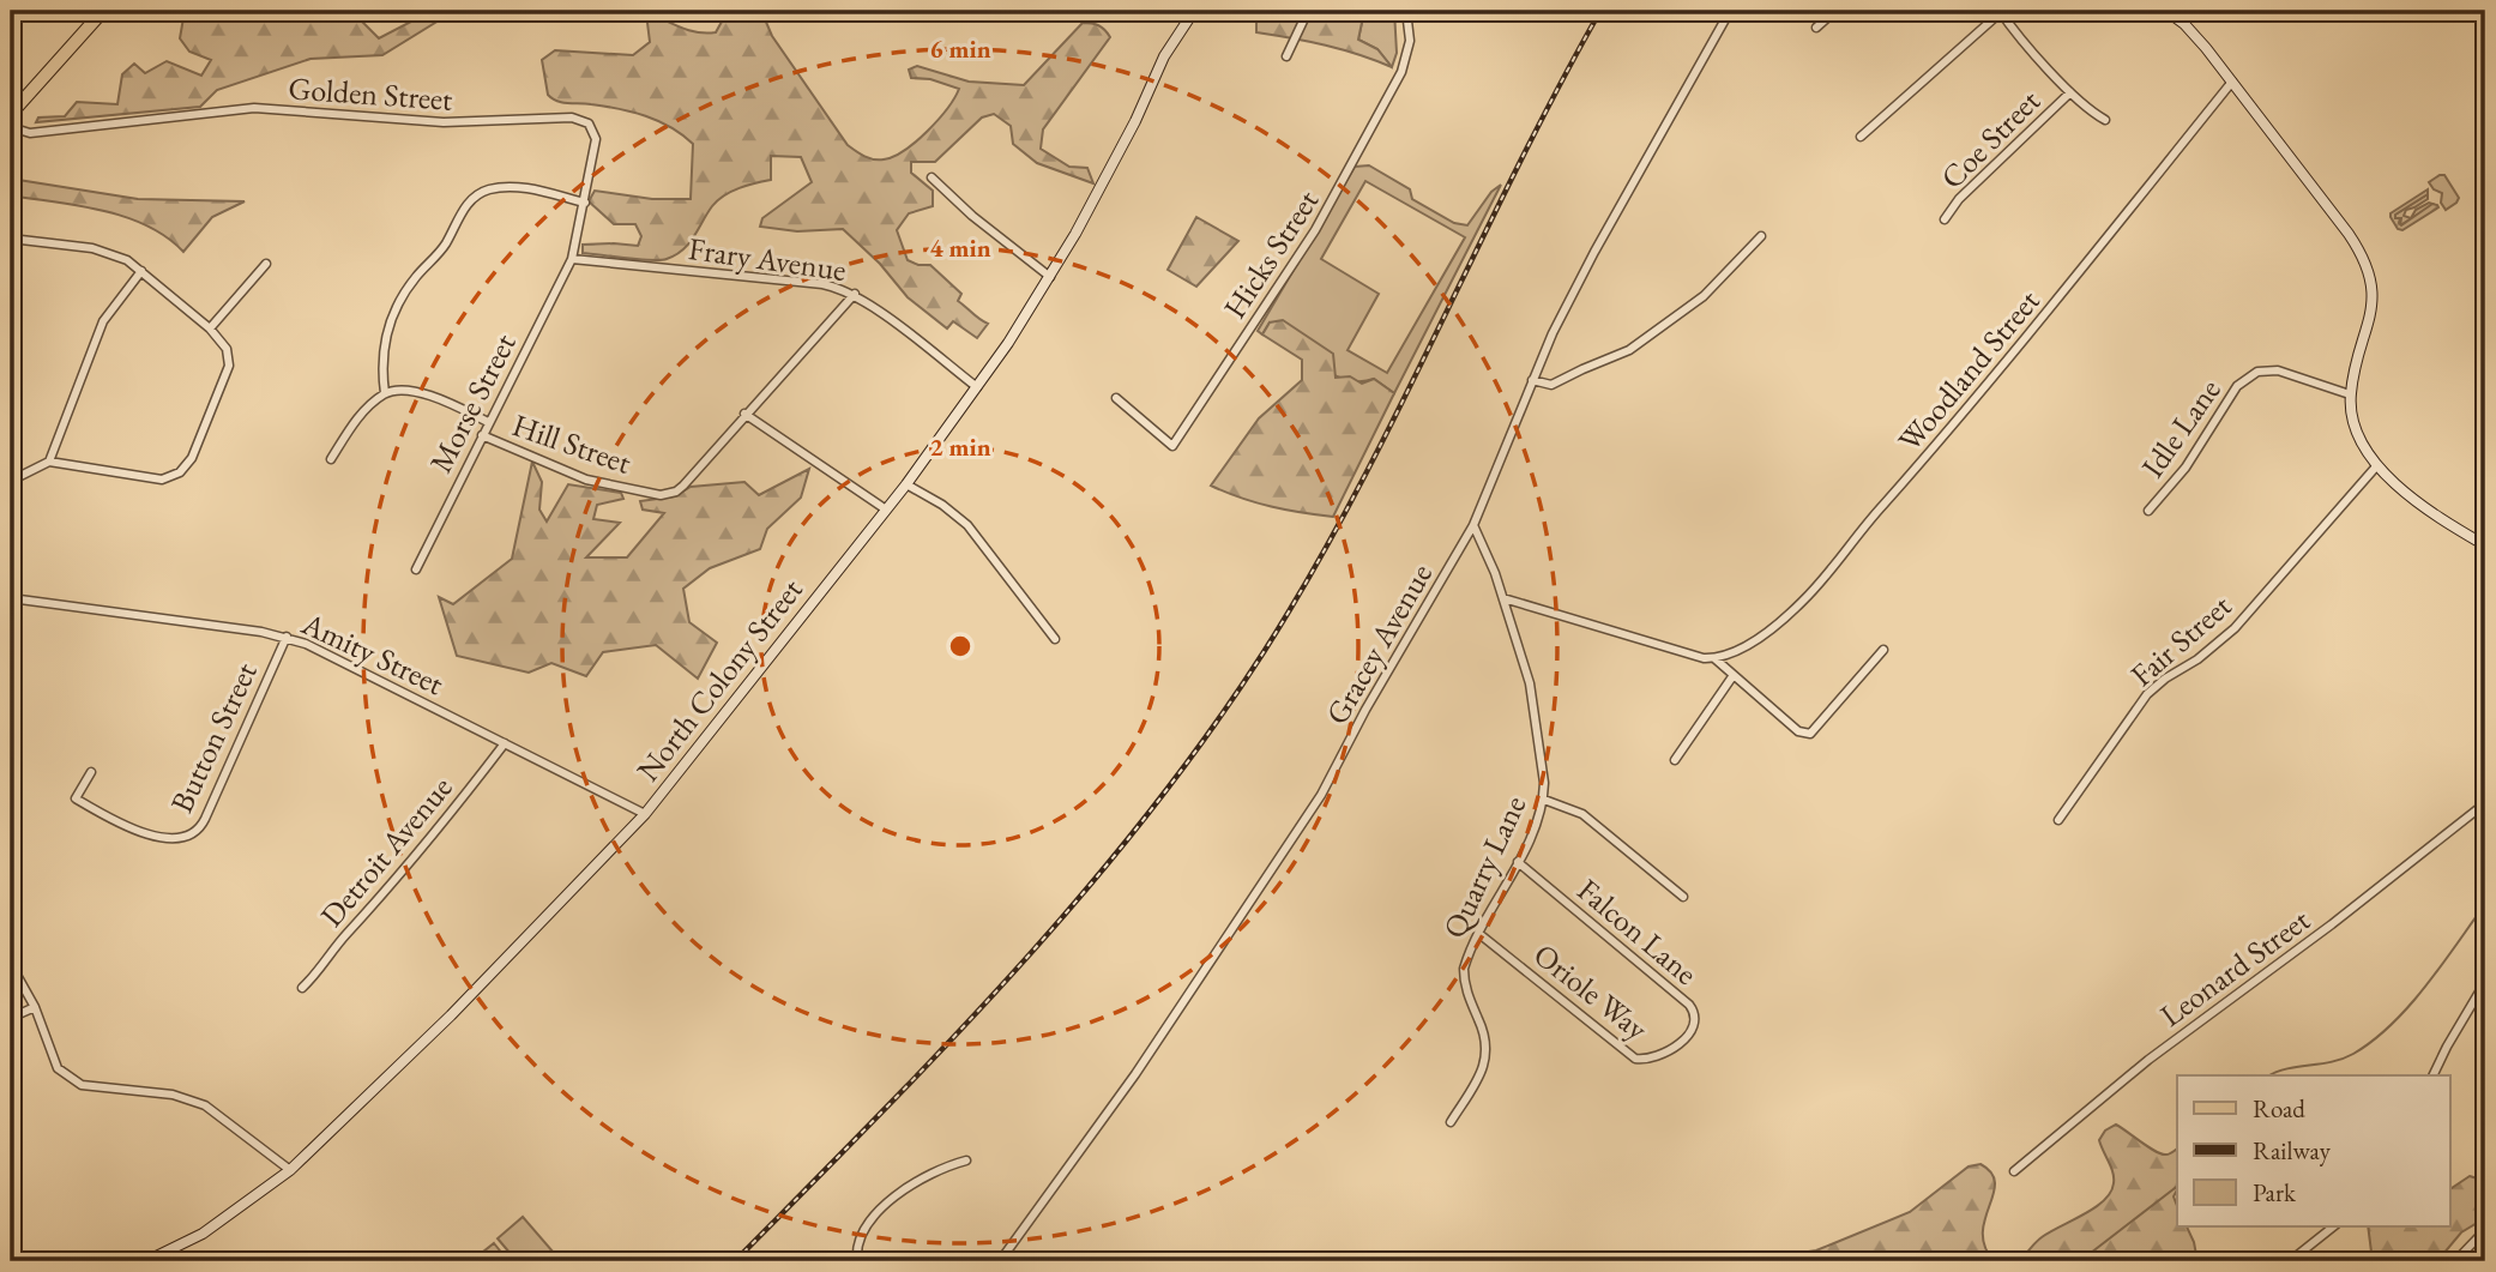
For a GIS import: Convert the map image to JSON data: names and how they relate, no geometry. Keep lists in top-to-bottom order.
{
  "streets": {
    "main road": ["North Colony Street"],
    "street": [
      "Golden Street",
      "Coe Street",
      "Hicks Street",
      "Frary Avenue",
      "Woodland Street",
      "Morse Street",
      "Idle Lane",
      "Hill Street",
      "Fair Street",
      "Gracey Avenue",
      "Amity Street",
      "Button Street",
      "Detroit Avenue",
      "Quarry Lane",
      "Falcon Lane",
      "Leonard Street",
      "Oriole Way"
    ]
  },
  "crossings": [
    ["Golden Street", "Frary Avenue"],
    ["Golden Street", "Morse Street"],
    ["Frary Avenue", "Morse Street"],
    ["Frary Avenue", "Hill Street"],
    ["Frary Avenue", "North Colony Street"],
    ["Morse Street", "Hill Street"],
    ["Gracey Avenue", "Quarry Lane"],
    ["Amity Street", "North Colony Street"],
    ["Amity Street", "Button Street"],
    ["Amity Street", "Detroit Avenue"],
    ["Quarry Lane", "Falcon Lane"],
    ["Quarry Lane", "Oriole Way"],
    ["Falcon Lane", "Oriole Way"]
  ],
  "legend": ["Road", "Railway", "Park"],
  "rings": ["6 min", "4 min", "2 min"]
}
